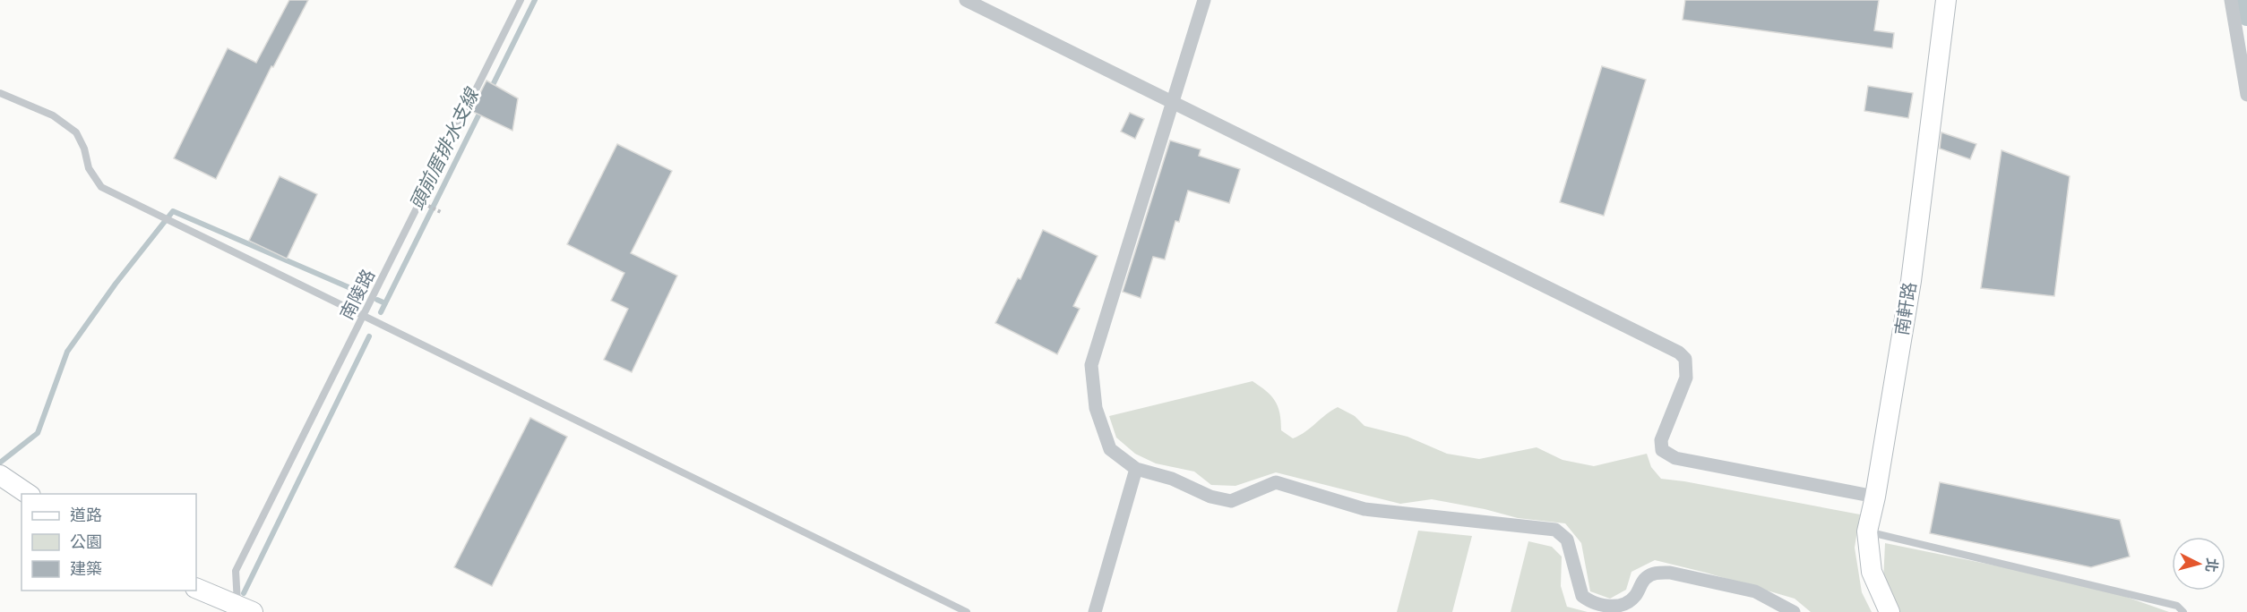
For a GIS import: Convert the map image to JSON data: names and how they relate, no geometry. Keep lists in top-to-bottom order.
{
  "streets": {
    "street": ["南軒路"],
    "lane": ["南陵路"]
  },
  "water": ["頭前厝排水支線"],
  "legend": ["道路", "公園", "建築"],
  "north": "right"
}
